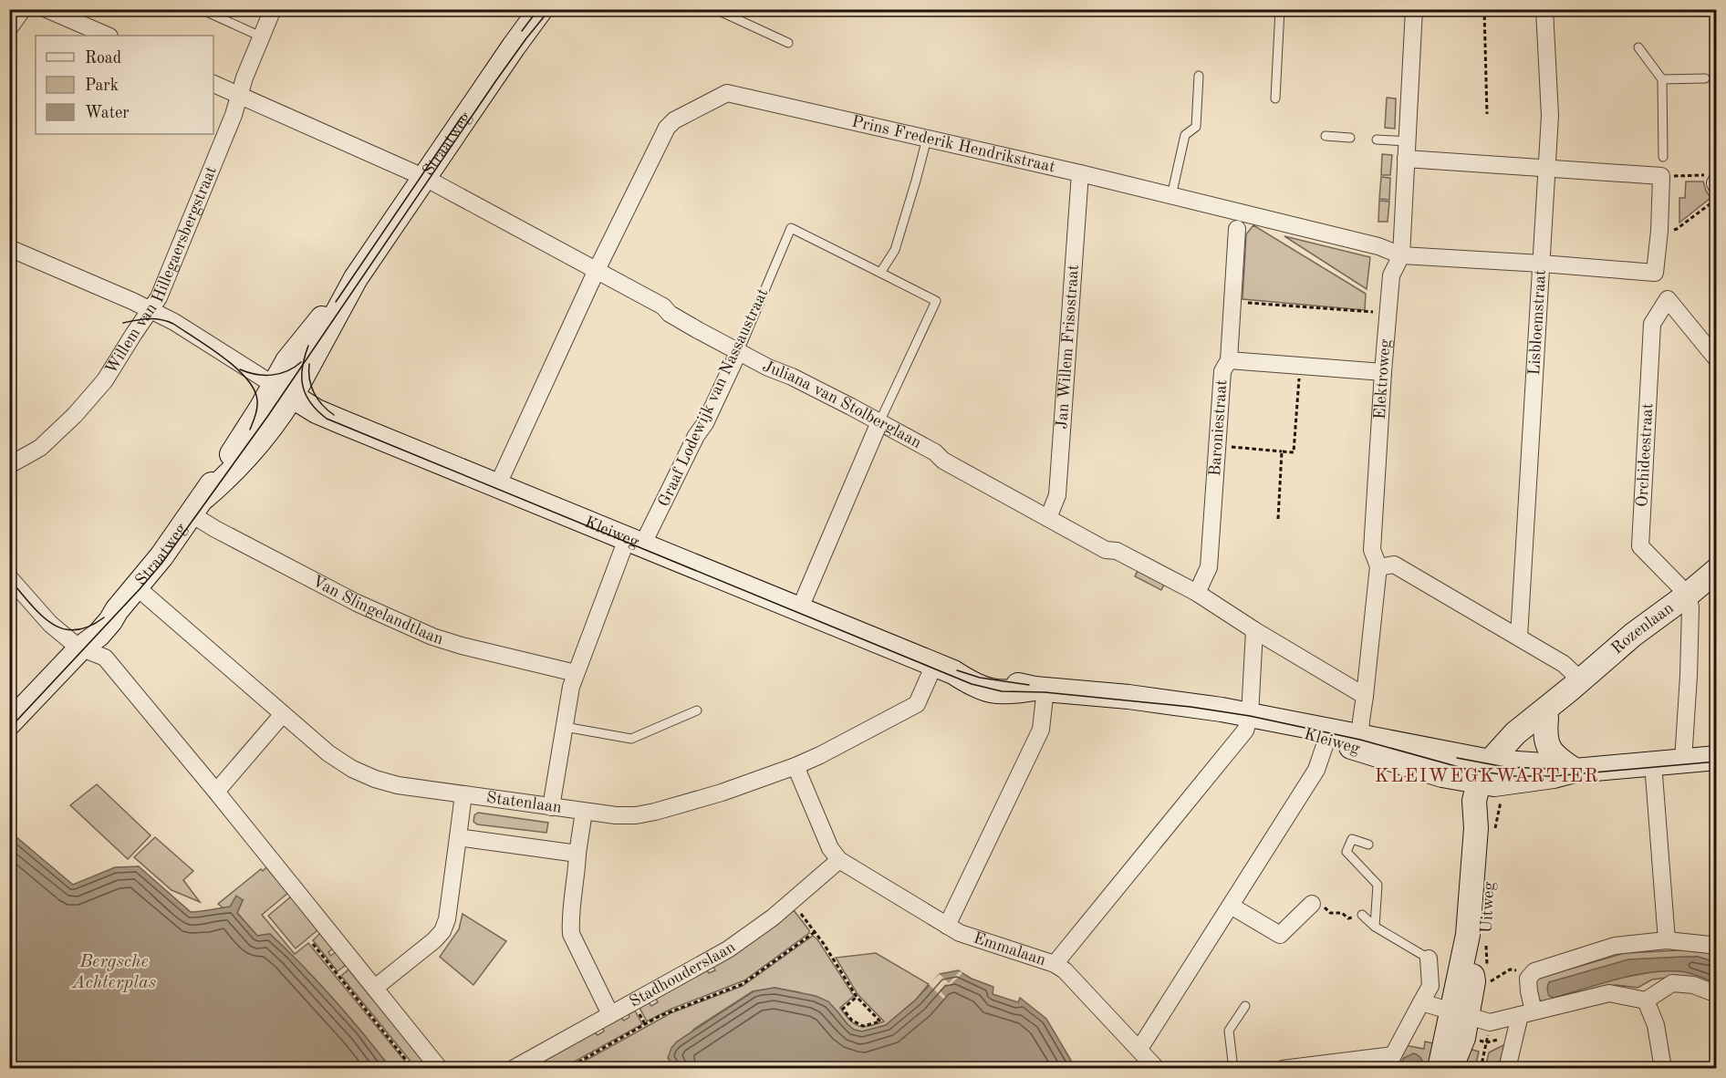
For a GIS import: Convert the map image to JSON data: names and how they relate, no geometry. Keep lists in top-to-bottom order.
{
  "streets": {
    "street": [
      "Straatweg",
      "Prins Frederik Hendrikstraat",
      "Willem van Hillegaersbergstraat",
      "Lisbloemstraat",
      "Jan Willem Frisostraat",
      "Elektroweg",
      "Graaf Lodewijk van Nassaustraat",
      "Juliana van Stolberglaan",
      "Baroniestraat",
      "Orchideestraat",
      "Kleiweg",
      "Van Slingelandtlaan",
      "Rozenlaan",
      "Statenlaan",
      "Uitweg",
      "Emmalaan",
      "Stadhouderslaan"
    ]
  },
  "crossings": [
    ["Straatweg", "Juliana van Stolberglaan"],
    ["Straatweg", "Kleiweg"],
    ["Straatweg", "Van Slingelandtlaan"],
    ["Straatweg", "Statenlaan"],
    ["Prins Frederik Hendrikstraat", "Lisbloemstraat"],
    ["Prins Frederik Hendrikstraat", "Jan Willem Frisostraat"],
    ["Prins Frederik Hendrikstraat", "Elektroweg"],
    ["Prins Frederik Hendrikstraat", "Juliana van Stolberglaan"],
    ["Prins Frederik Hendrikstraat", "Kleiweg"],
    ["Willem van Hillegaersbergstraat", "Juliana van Stolberglaan"],
    ["Jan Willem Frisostraat", "Juliana van Stolberglaan"],
    ["Elektroweg", "Juliana van Stolberglaan"],
    ["Elektroweg", "Kleiweg"],
    ["Graaf Lodewijk van Nassaustraat", "Juliana van Stolberglaan"],
    ["Graaf Lodewijk van Nassaustraat", "Kleiweg"],
    ["Graaf Lodewijk van Nassaustraat", "Van Slingelandtlaan"],
    ["Graaf Lodewijk van Nassaustraat", "Statenlaan"],
    ["Juliana van Stolberglaan", "Baroniestraat"],
    ["Orchideestraat", "Rozenlaan"],
    ["Kleiweg", "Rozenlaan"],
    ["Kleiweg", "Statenlaan"],
    ["Kleiweg", "Uitweg"],
    ["Rozenlaan", "Uitweg"],
    ["Emmalaan", "Stadhouderslaan"]
  ],
  "districts": ["KLEIWEGKWARTIER"],
  "water": ["Bergsche Achterplas"],
  "legend": ["Road", "Park", "Water"]
}
